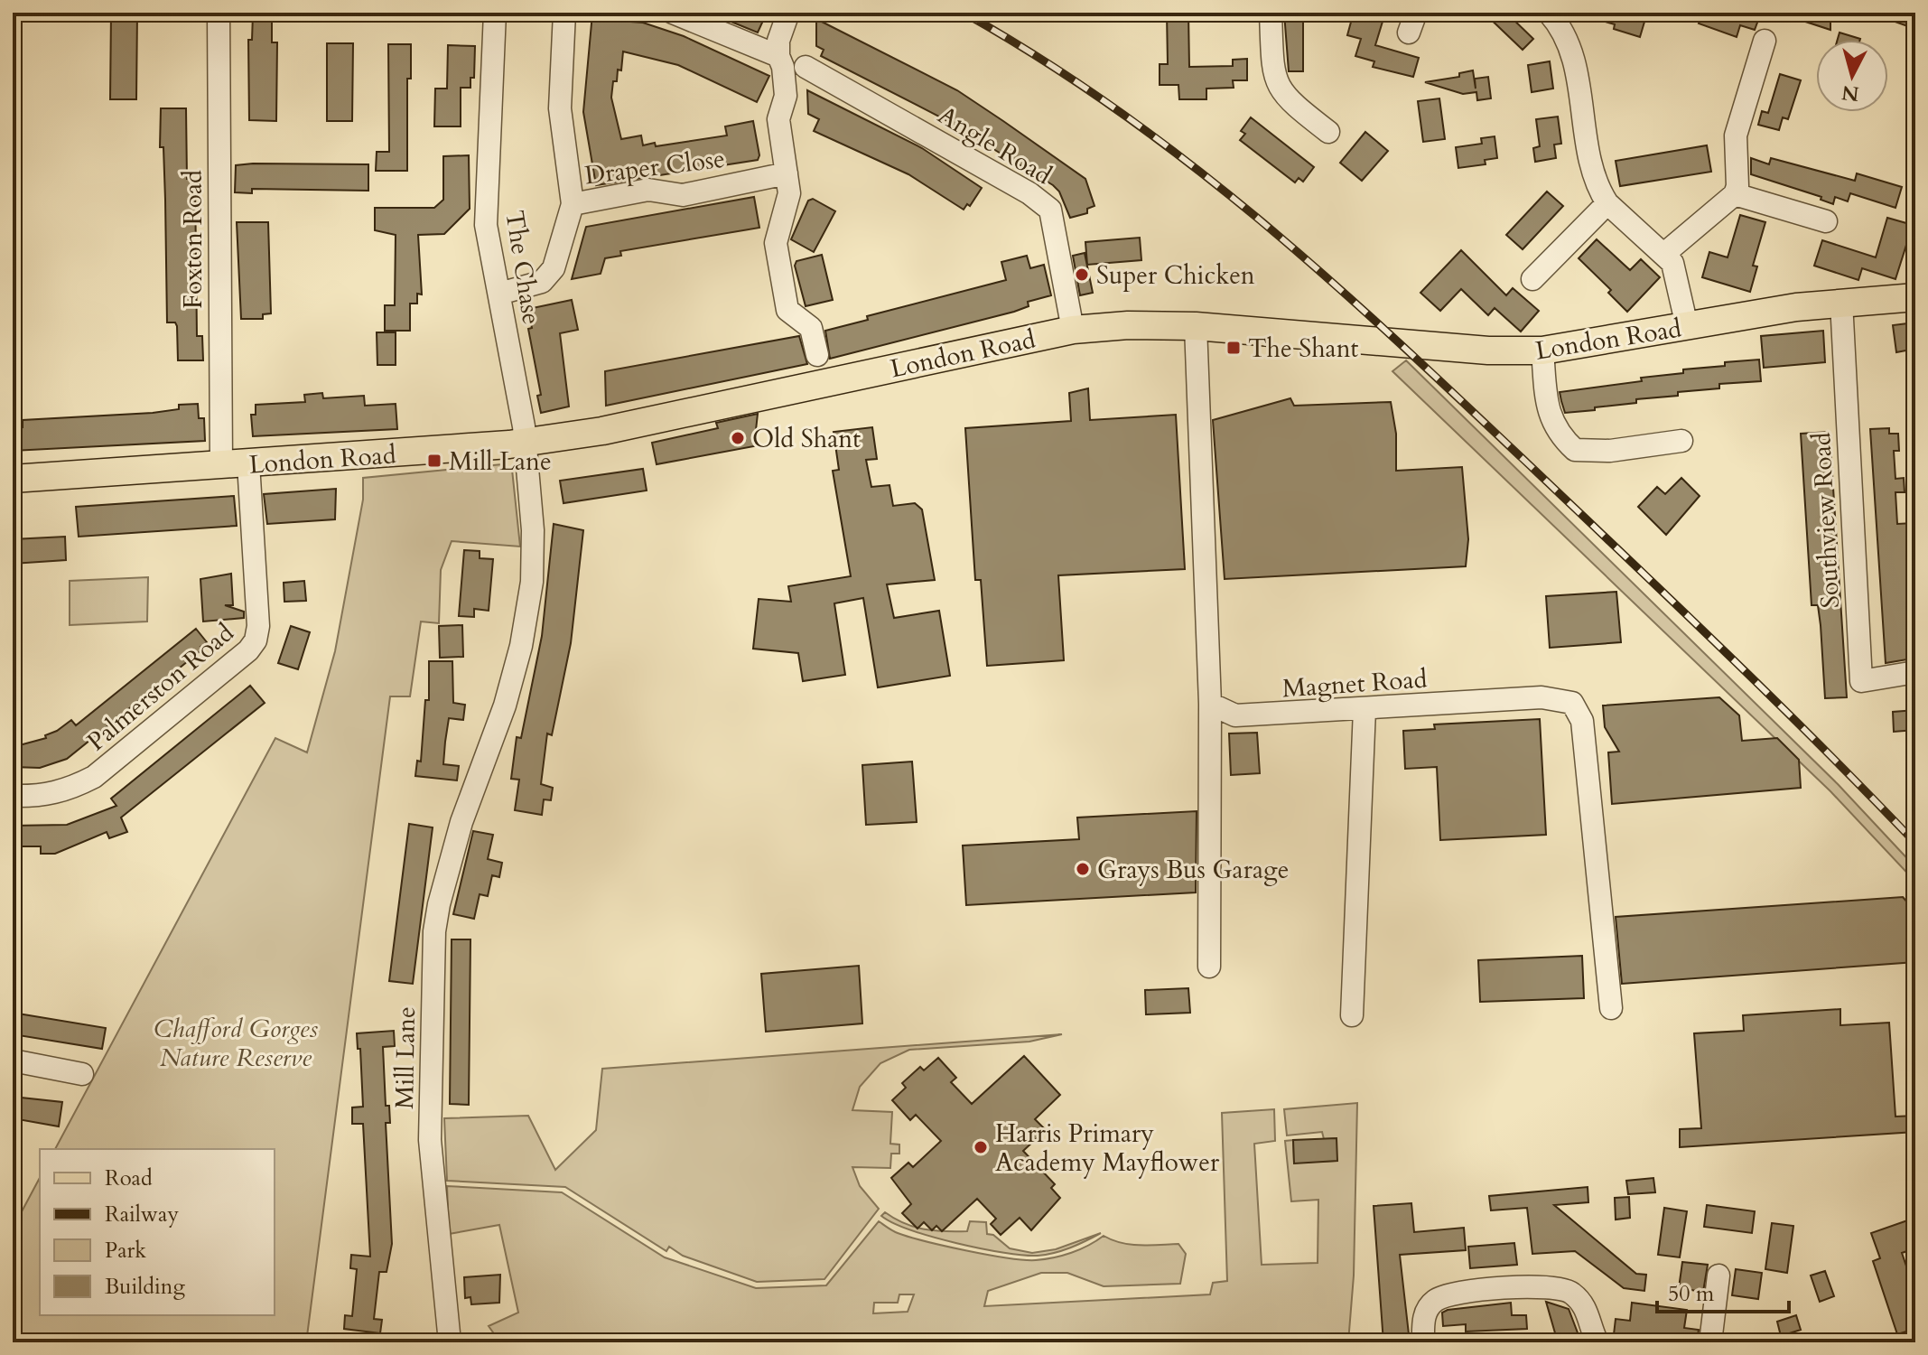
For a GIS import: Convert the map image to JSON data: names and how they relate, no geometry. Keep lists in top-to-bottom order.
{
  "streets": {
    "main road": ["London Road"],
    "street": [
      "Angle Road",
      "Draper Close",
      "Foxton Road",
      "The Chase",
      "Southview Road",
      "Magnet Road",
      "Palmerston Road",
      "Mill Lane"
    ]
  },
  "crossings": [
    ["Angle Road", "London Road"],
    ["Draper Close", "The Chase"],
    ["Foxton Road", "London Road"],
    ["Foxton Road", "Palmerston Road"],
    ["The Chase", "London Road"],
    ["The Chase", "Mill Lane"],
    ["London Road", "Southview Road"],
    ["London Road", "Palmerston Road"],
    ["London Road", "Mill Lane"]
  ],
  "parks": ["Chafford Gorges Nature Reserve"],
  "places": {
    "other": [
      "Super Chicken",
      "Old Shant",
      "Grays Bus Garage",
      "Harris Primary Academy Mayflower"
    ],
    "transit": ["The Shant", "Mill Lane"]
  },
  "legend": [
    "Road",
    "Railway",
    "Park",
    "Building"
  ],
  "scale_bar": "50 m",
  "north": "bottom"
}
